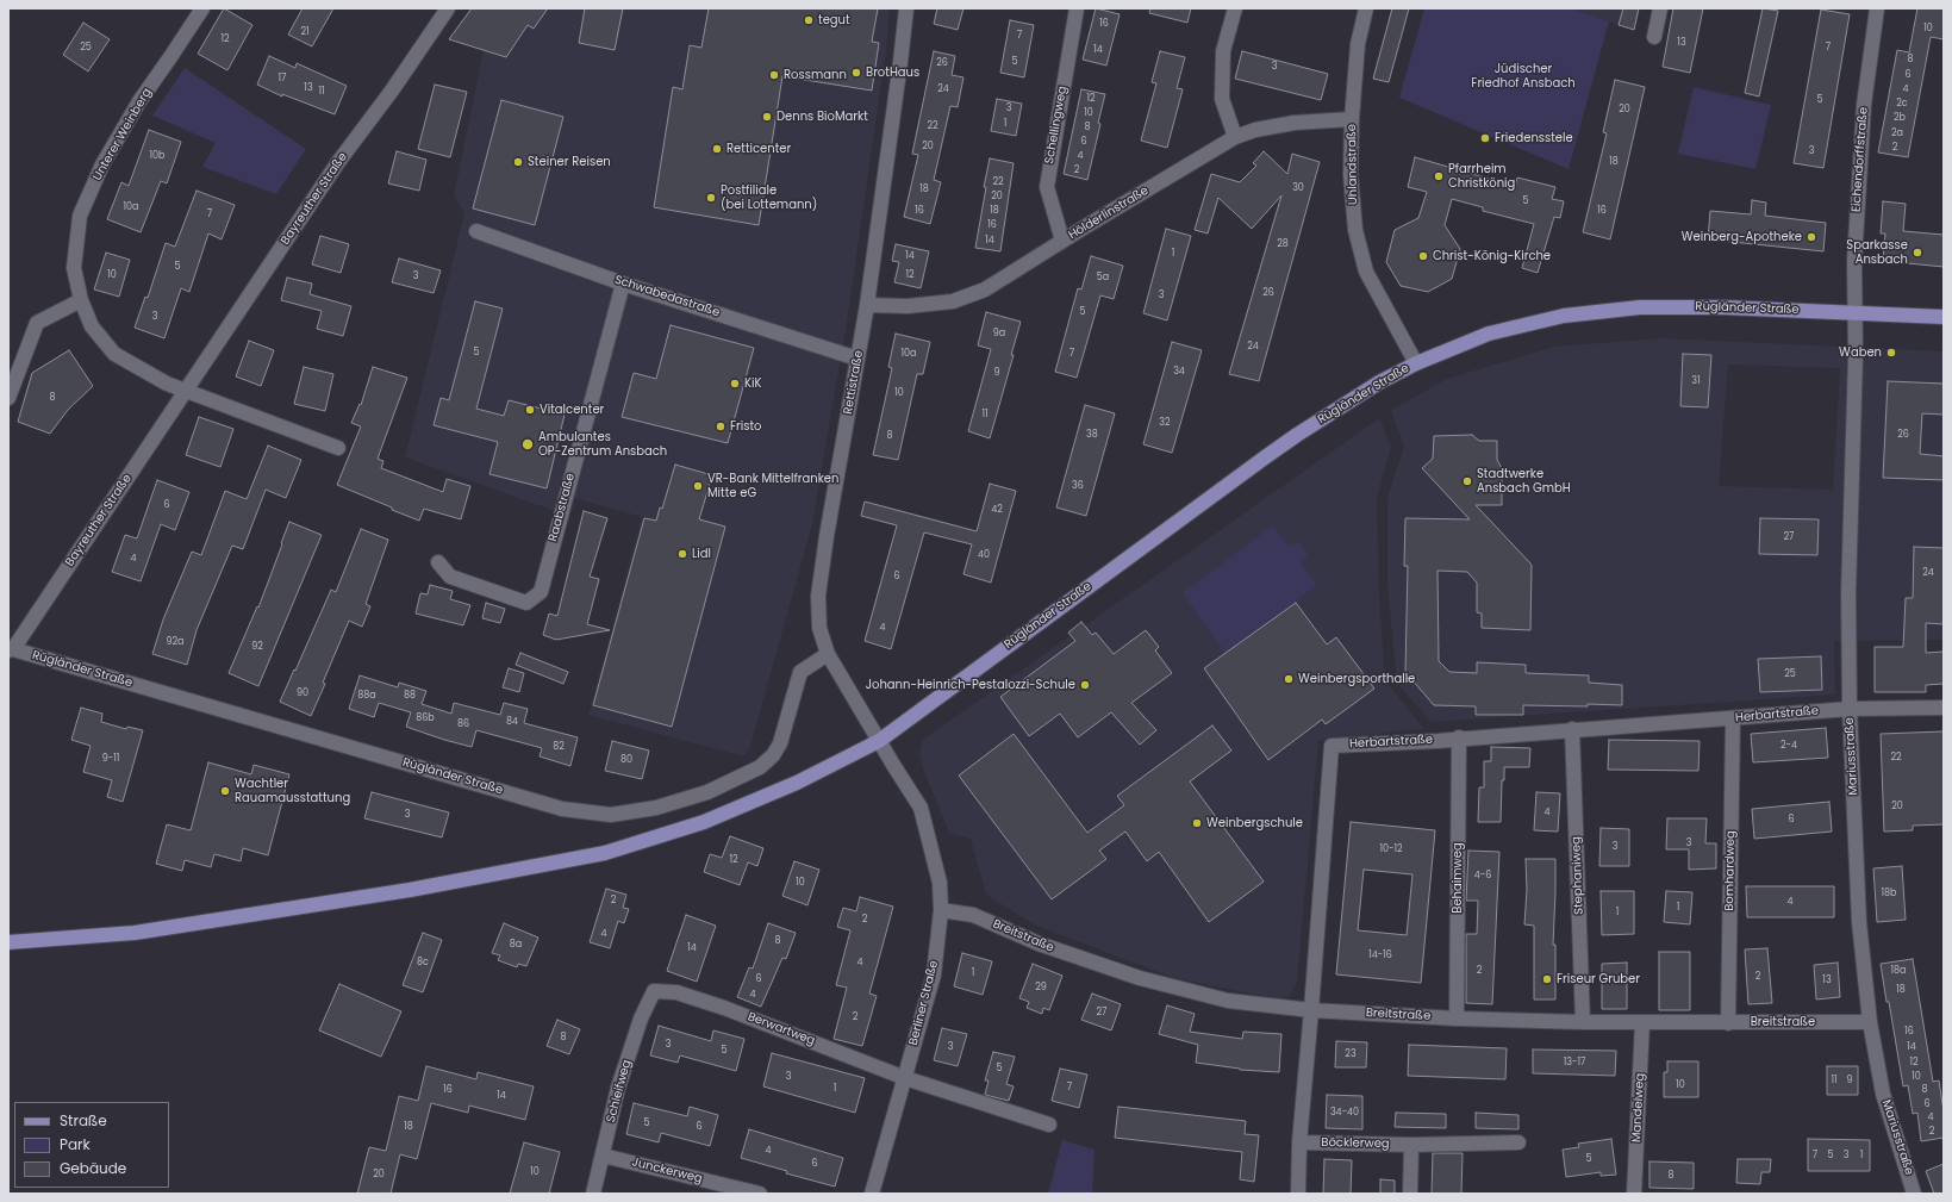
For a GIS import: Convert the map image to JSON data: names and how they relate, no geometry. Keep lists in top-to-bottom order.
{
  "streets": {
    "main road": ["Rügländer Straße"],
    "street": [
      "Schellingweg",
      "Unterer Weinberg",
      "Eichendorffstraße",
      "Uhlandstraße",
      "Bayreuther Straße",
      "Hölderlinstraße",
      "Schwabedastraße",
      "Rettistraße",
      "Raabstraße",
      "Herbartstraße",
      "Mariusstraße",
      "Bomhardweg",
      "Stephaniweg",
      "Behaimweg",
      "Breitstraße",
      "Berliner Straße",
      "Berwartweg",
      "Schleifweg",
      "Mandelweg",
      "Böcklerweg",
      "Junckerweg"
    ]
  },
  "crossings": [
    ["Schellingweg", "Hölderlinstraße"],
    ["Unterer Weinberg", "Bayreuther Straße"],
    ["Eichendorffstraße", "Rügländer Straße"],
    ["Eichendorffstraße", "Mariusstraße"],
    ["Uhlandstraße", "Hölderlinstraße"],
    ["Uhlandstraße", "Rügländer Straße"],
    ["Bayreuther Straße", "Rügländer Straße"],
    ["Hölderlinstraße", "Rettistraße"],
    ["Schwabedastraße", "Rettistraße"],
    ["Schwabedastraße", "Raabstraße"],
    ["Rügländer Straße", "Rettistraße"],
    ["Rügländer Straße", "Mariusstraße"],
    ["Rügländer Straße", "Berliner Straße"],
    ["Rettistraße", "Berliner Straße"],
    ["Herbartstraße", "Mariusstraße"],
    ["Herbartstraße", "Bomhardweg"],
    ["Herbartstraße", "Stephaniweg"],
    ["Herbartstraße", "Behaimweg"],
    ["Herbartstraße", "Breitstraße"],
    ["Herbartstraße", "Böcklerweg"],
    ["Mariusstraße", "Breitstraße"],
    ["Bomhardweg", "Breitstraße"],
    ["Stephaniweg", "Breitstraße"],
    ["Behaimweg", "Breitstraße"],
    ["Breitstraße", "Berliner Straße"],
    ["Breitstraße", "Mandelweg"],
    ["Berliner Straße", "Berwartweg"],
    ["Berwartweg", "Schleifweg"],
    ["Schleifweg", "Junckerweg"]
  ],
  "parks": ["Jüdischer Friedhof Ansbach"],
  "places": [
    "tegut",
    "BrotHaus",
    "Rossmann",
    "Denns BioMarkt",
    "Friedensstele",
    "Retticenter",
    "Steiner Reisen",
    "Pfarrheim Christkönig",
    "Postfiliale (bei Lottemann)",
    "Weinberg-Apotheke",
    "Sparkasse Ansbach",
    "Christ-König-Kirche",
    "Waben",
    "KiK",
    "Vitalcenter",
    "Fristo",
    "Ambulantes OP-Zentrum Ansbach",
    "Stadtwerke Ansbach GmbH",
    "VR-Bank Mittelfranken Mitte eG",
    "Lidl",
    "Weinbergsporthalle",
    "Johann-Heinrich-Pestalozzi-Schule",
    "Wachtler Rauamausstattung",
    "Weinbergschule",
    "Friseur Gruber"
  ],
  "house_numbers": [
    "16",
    "10",
    "21",
    "7",
    "12",
    "13",
    "25",
    "7",
    "14",
    "8",
    "5",
    "26",
    "3",
    "6",
    "17",
    "13",
    "24",
    "4",
    "11",
    "12",
    "5",
    "2c",
    "3",
    "20",
    "10",
    "2b",
    "1",
    "22",
    "8",
    "2a",
    "6",
    "20",
    "2",
    "3",
    "10b",
    "4",
    "18",
    "2",
    "22",
    "30",
    "18",
    "20",
    "5",
    "10a",
    "16",
    "18",
    "16",
    "7",
    "16",
    "14",
    "28",
    "1",
    "14",
    "5",
    "10",
    "12",
    "3",
    "5a",
    "26",
    "3",
    "5",
    "3",
    "9a",
    "24",
    "5",
    "10a",
    "7",
    "34",
    "9",
    "31",
    "10",
    "8",
    "11",
    "32",
    "38",
    "26",
    "8",
    "36",
    "6",
    "42",
    "27",
    "40",
    "4",
    "24",
    "6",
    "4",
    "92a",
    "92",
    "25",
    "90",
    "88a",
    "88",
    "86b",
    "84",
    "86",
    "2-4",
    "82",
    "22",
    "9-11",
    "80",
    "20",
    "4",
    "3",
    "6",
    "3",
    "3",
    "10-12",
    "12",
    "4-6",
    "10",
    "18b",
    "2",
    "4",
    "1",
    "1",
    "2",
    "4",
    "8",
    "8a",
    "14",
    "14-16",
    "8c",
    "4",
    "2",
    "18a",
    "1",
    "2",
    "6",
    "13",
    "29",
    "18",
    "4",
    "27",
    "2",
    "16",
    "8",
    "3",
    "3",
    "14",
    "5",
    "23",
    "13-17",
    "12",
    "5",
    "3",
    "10",
    "11",
    "9",
    "10",
    "7",
    "1",
    "16",
    "8",
    "14",
    "6",
    "34-40",
    "4",
    "5",
    "18",
    "6",
    "2",
    "4",
    "7",
    "5",
    "3",
    "1",
    "5",
    "6",
    "10",
    "20",
    "8"
  ],
  "legend": ["Straße", "Park", "Gebäude"]
}
